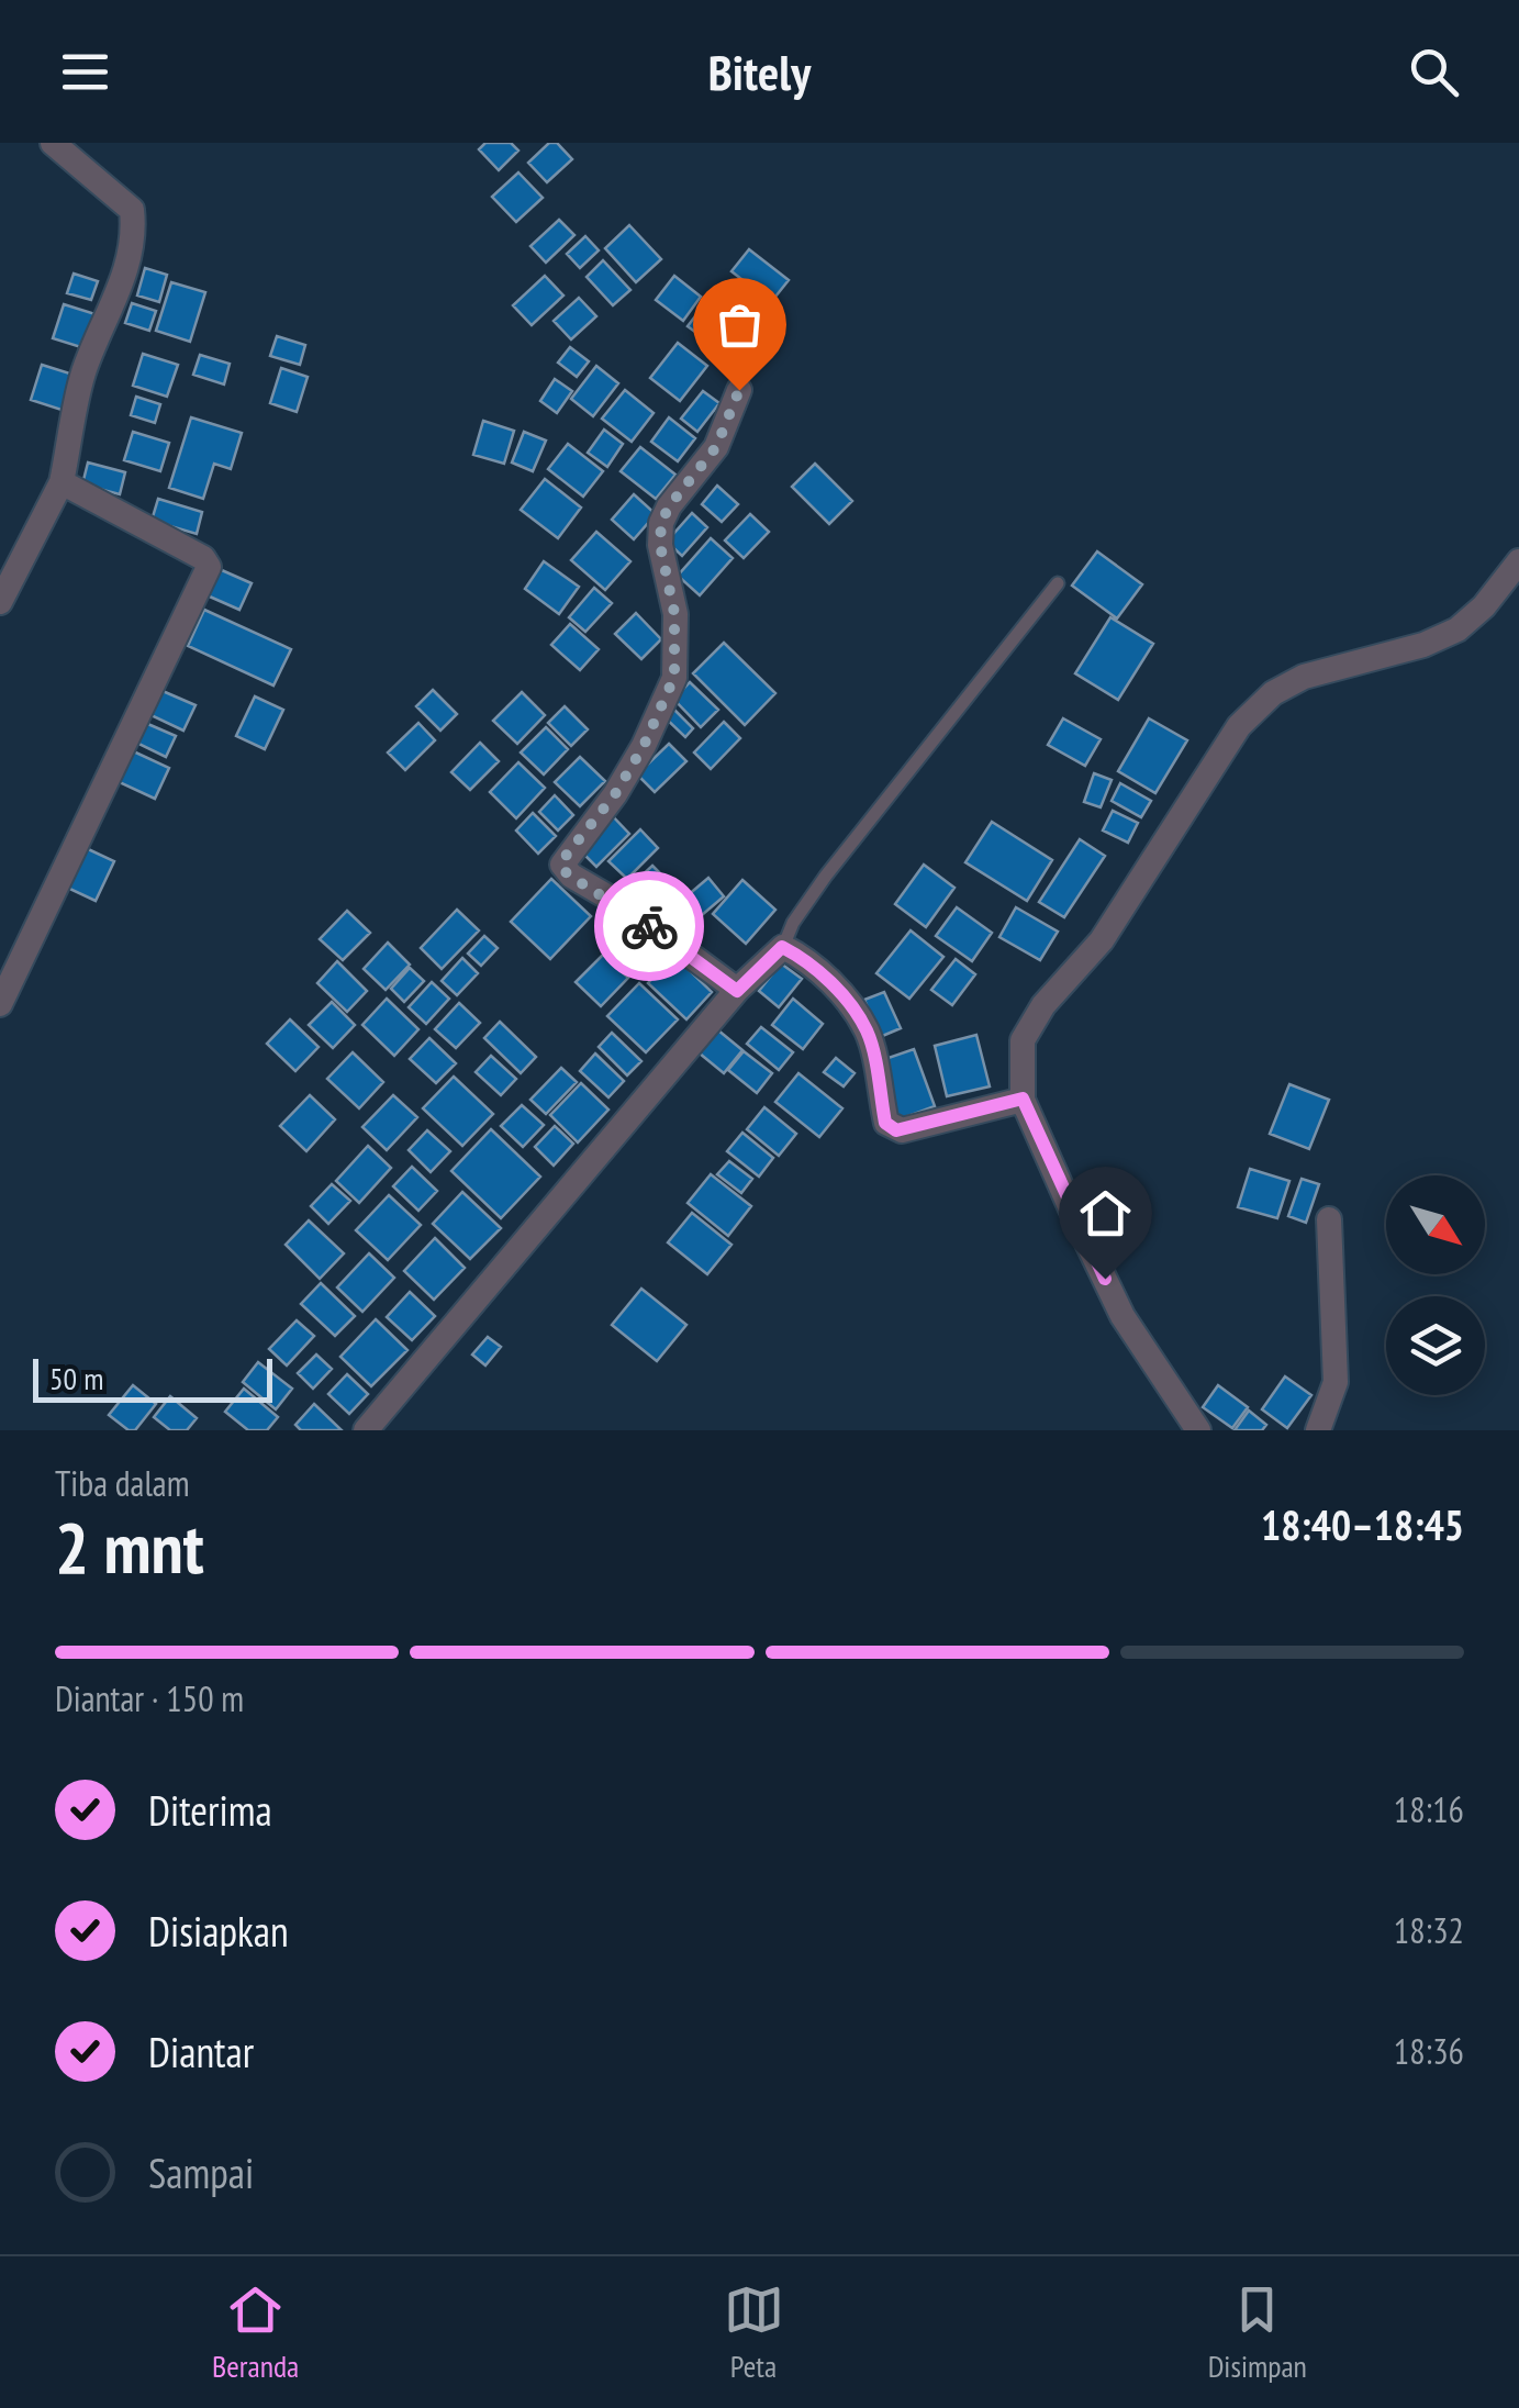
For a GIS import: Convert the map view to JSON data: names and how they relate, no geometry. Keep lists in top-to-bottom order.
{
  "scale_bar": "50 m",
  "north": "bottom right",
  "page": {
    "header": "Bitely",
    "scale": "50 m",
    "heading": ["2 mnt", "Tiba dalam", "18:40–18:45"],
    "bar": "Diantar · 150 m",
    "list": [
      ["Diterima", "18:16"],
      ["Disiapkan", "18:32"],
      ["Diantar", "18:36"],
      "Sampai"
    ],
    "tabs": ["Beranda", "Peta", "Disimpan"]
  }
}
